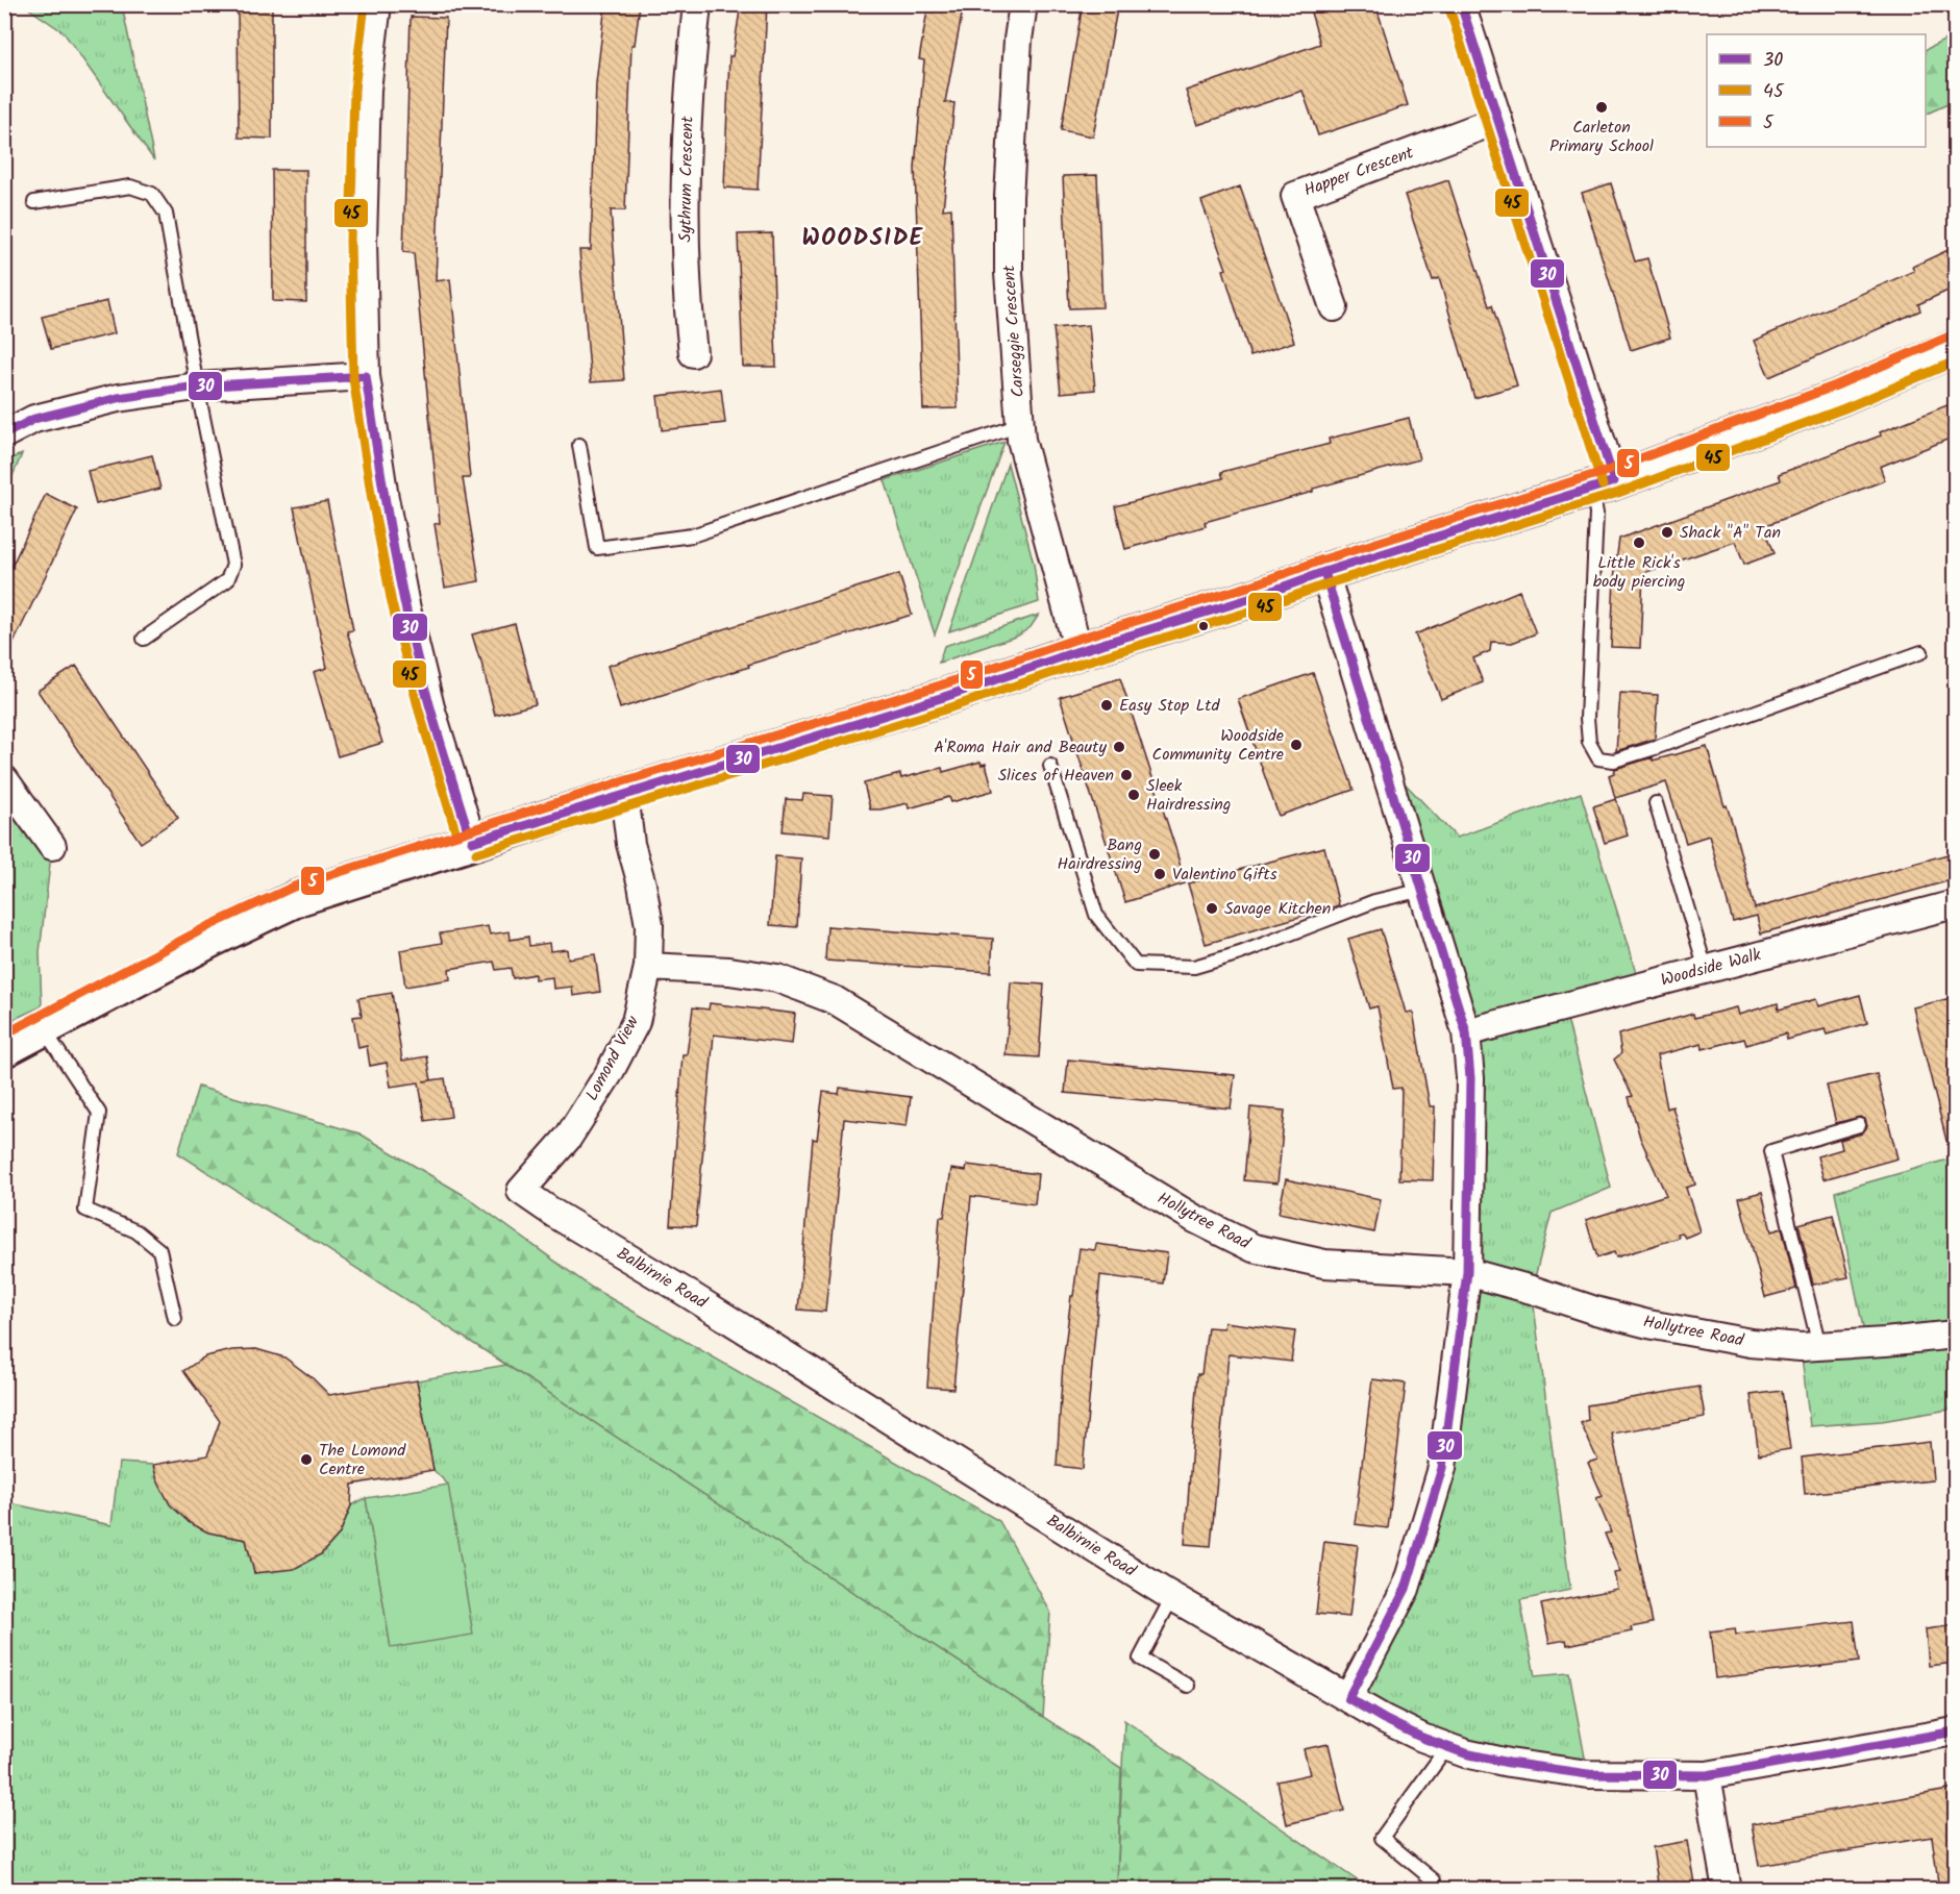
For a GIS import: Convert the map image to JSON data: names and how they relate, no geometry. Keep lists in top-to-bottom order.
{
  "streets": {
    "street": [
      "Happer Crescent",
      "Sythrum Crescent",
      "Carseggie Crescent",
      "Woodside Walk",
      "Lomond View",
      "Hollytree Road",
      "Balbirnie Road"
    ]
  },
  "crossings": [
    ["Lomond View", "Hollytree Road"],
    ["Lomond View", "Balbirnie Road"]
  ],
  "districts": ["WOODSIDE"],
  "places": [
    "Carleton Primary School",
    "Shack \"A\" Tan",
    "Little Rick's body piercing",
    "Easy Stop Ltd",
    "Woodside Community Centre",
    "A'Roma Hair and Beauty",
    "Slices of Heaven",
    "Sleek Hairdressing",
    "Bang Hairdressing",
    "Valentino Gifts",
    "Savage Kitchen",
    "The Lomond Centre"
  ],
  "lines": ["transit line 30", "transit line 45", "transit line 5"],
  "legend": ["30", "45", "5"]
}
